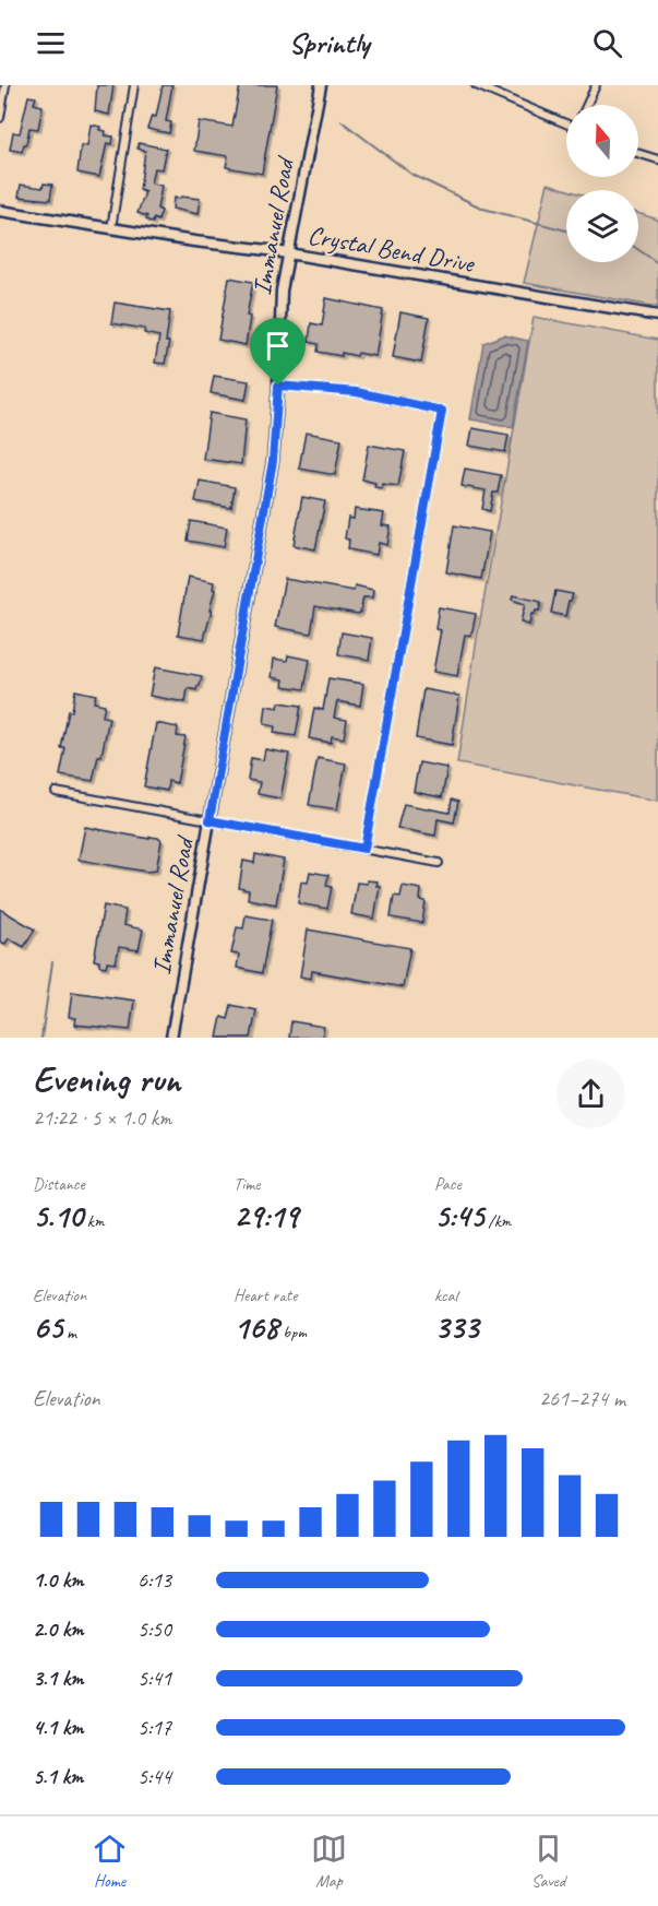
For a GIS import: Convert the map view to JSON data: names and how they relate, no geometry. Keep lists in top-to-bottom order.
{
  "streets": {
    "street": ["Immanuel Road", "Crystal Bend Drive"]
  },
  "crossings": [
    ["Immanuel Road", "Crystal Bend Drive"]
  ],
  "north": "top",
  "page": {
    "header": "Sprintly",
    "heading": ["Evening run", "21:22 · 5 × 1.0 km"],
    "stats": [
      ["Distance", "5.10 km"],
      ["Time", "29:19"],
      ["Pace", "5:45 /km"],
      ["Elevation", "65 m"],
      ["Heart rate", "168 bpm"],
      ["kcal", "333"]
    ],
    "chart": ["Elevation", "261–274 m"],
    "list": [
      {
        "name": "1.0 km",
        "note": "6:13"
      },
      {
        "name": "2.0 km",
        "note": "5:50"
      },
      {
        "name": "3.1 km",
        "note": "5:41"
      },
      {
        "name": "4.1 km",
        "note": "5:17"
      },
      {
        "name": "5.1 km",
        "note": "5:44"
      }
    ],
    "tabs": ["Home", "Map", "Saved"]
  }
}
